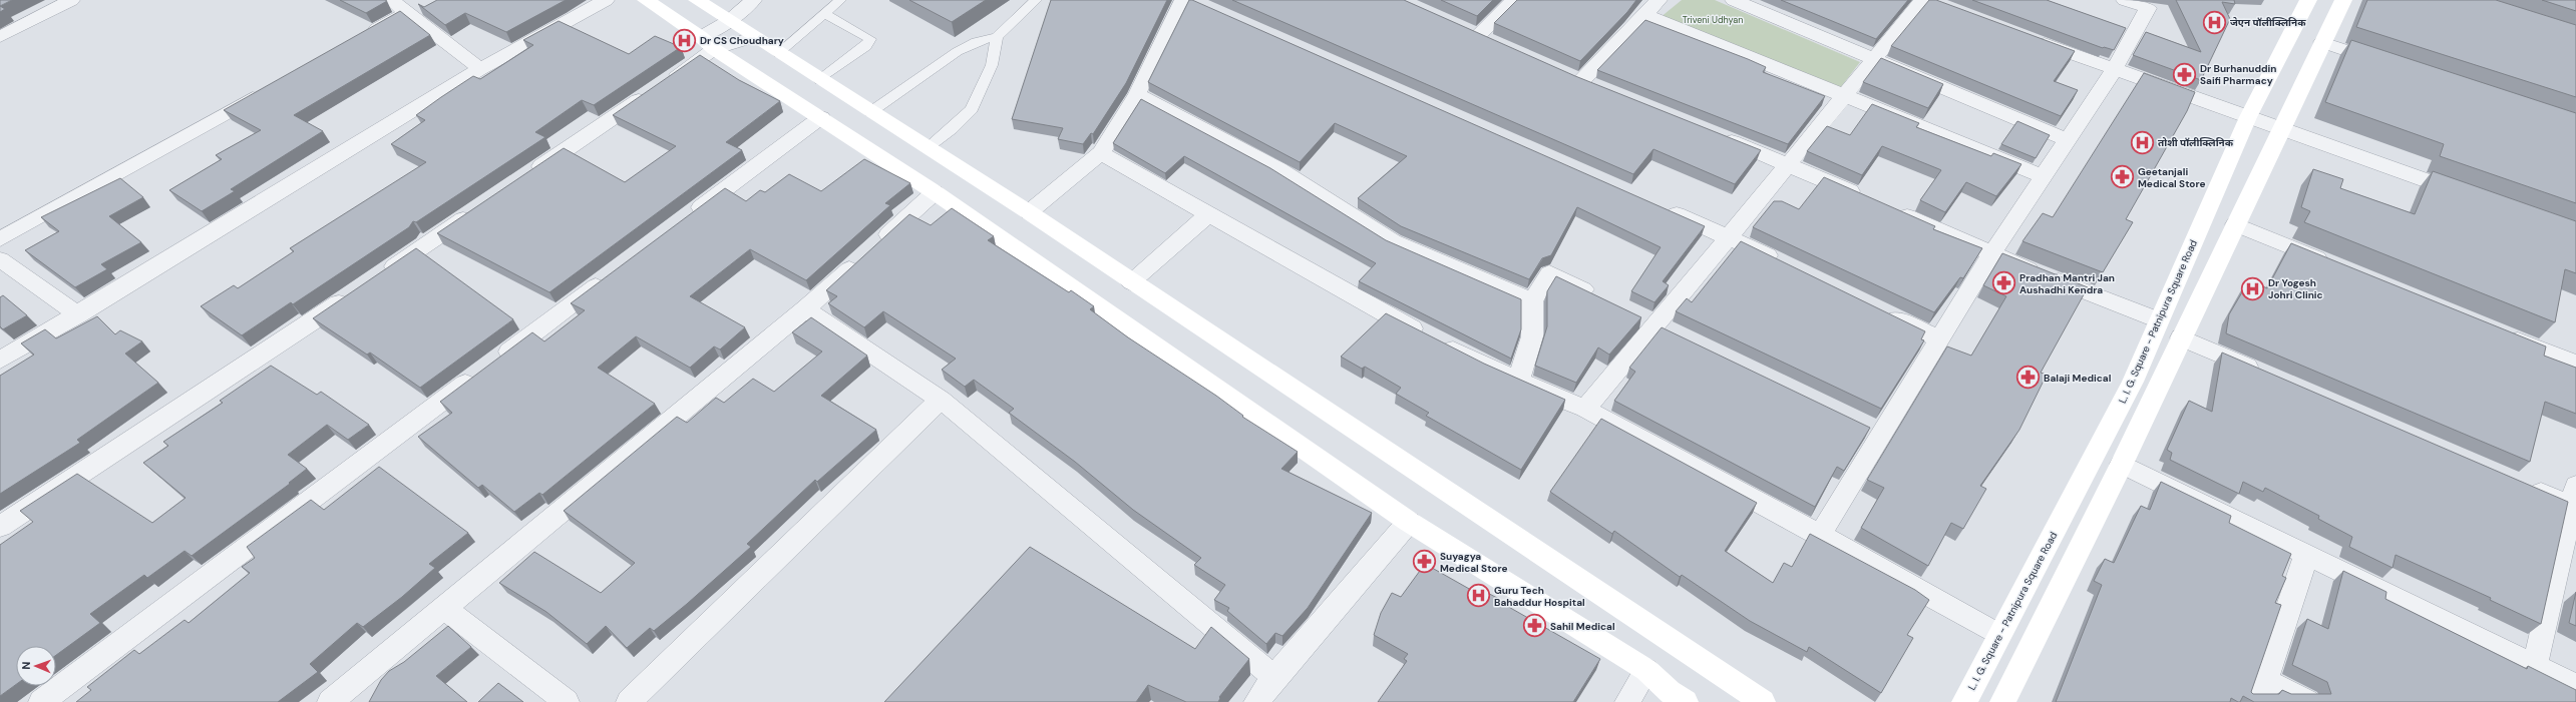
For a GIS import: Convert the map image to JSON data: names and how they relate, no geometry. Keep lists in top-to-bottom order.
{
  "streets": {
    "main road": ["L. I. G. Square - Patnipura Square Road"]
  },
  "parks": ["Triveni Udhyan"],
  "places": {
    "hospital": [
      "जेएन पॉलीक्लिनिक",
      "Dr CS Choudhary",
      "तोशी पॉलीक्लिनिक",
      "Dr Yogesh Johri Clinic",
      "Guru Tech Bahaddur Hospital"
    ],
    "pharmacy": [
      "Dr Burhanuddin Saifi Pharmacy",
      "Geetanjali Medical Store",
      "Pradhan Mantri Jan Aushadhi Kendra",
      "Balaji Medical",
      "Suyagya Medical Store",
      "Sahil Medical"
    ]
  },
  "north": "left"
}
